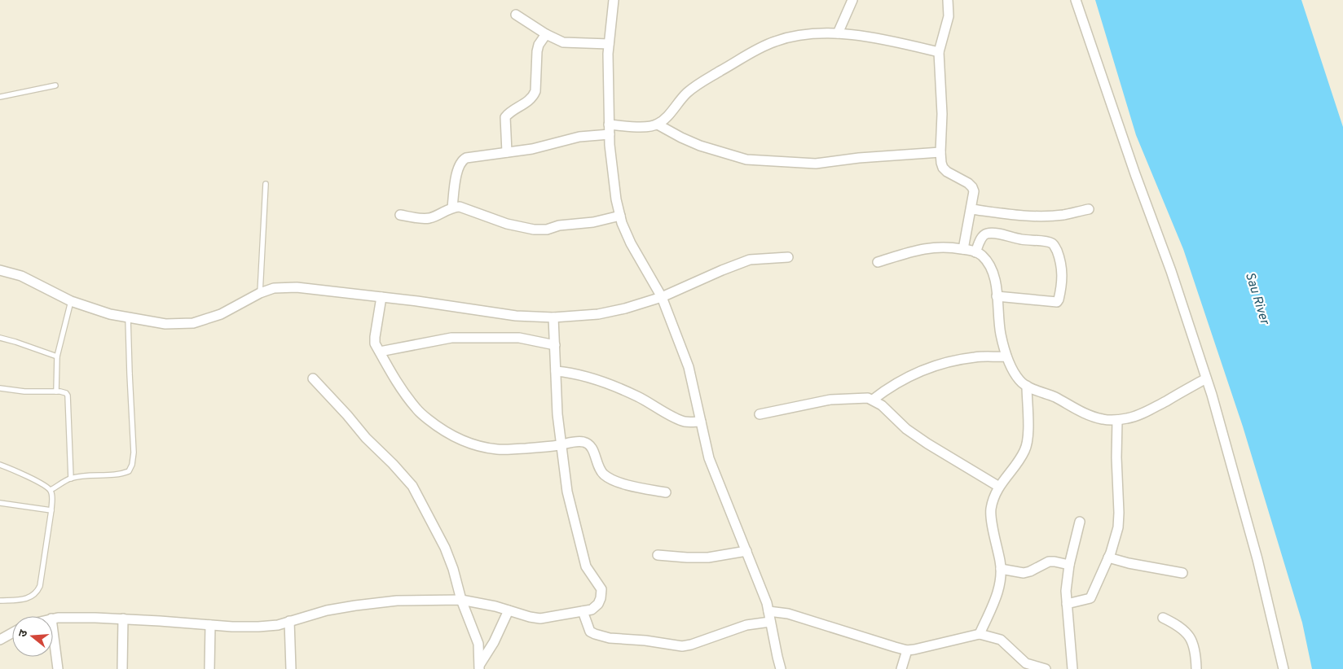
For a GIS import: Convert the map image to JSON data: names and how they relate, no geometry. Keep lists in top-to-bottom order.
{
  "water": ["Sau River"],
  "north": "left"
}
